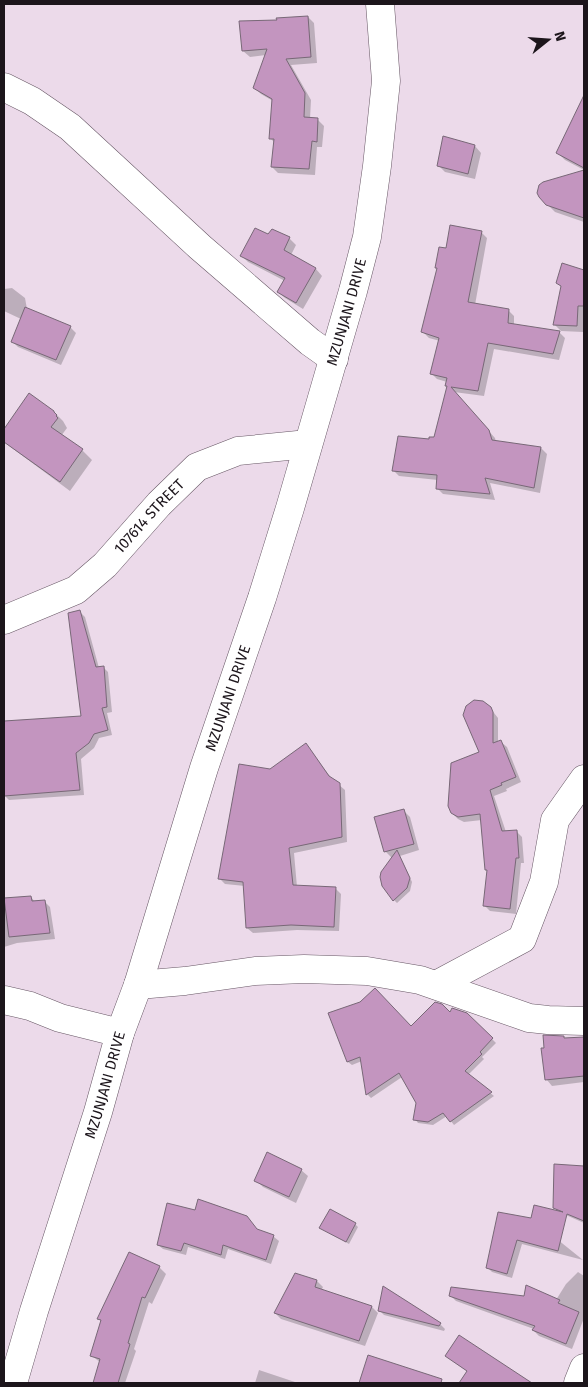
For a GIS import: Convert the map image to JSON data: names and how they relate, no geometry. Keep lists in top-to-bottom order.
{
  "streets": {
    "street": ["MZUNJANI DRIVE", "107614 STREET"]
  },
  "crossings": [
    ["MZUNJANI DRIVE", "107614 STREET"]
  ],
  "north": "right"
}
